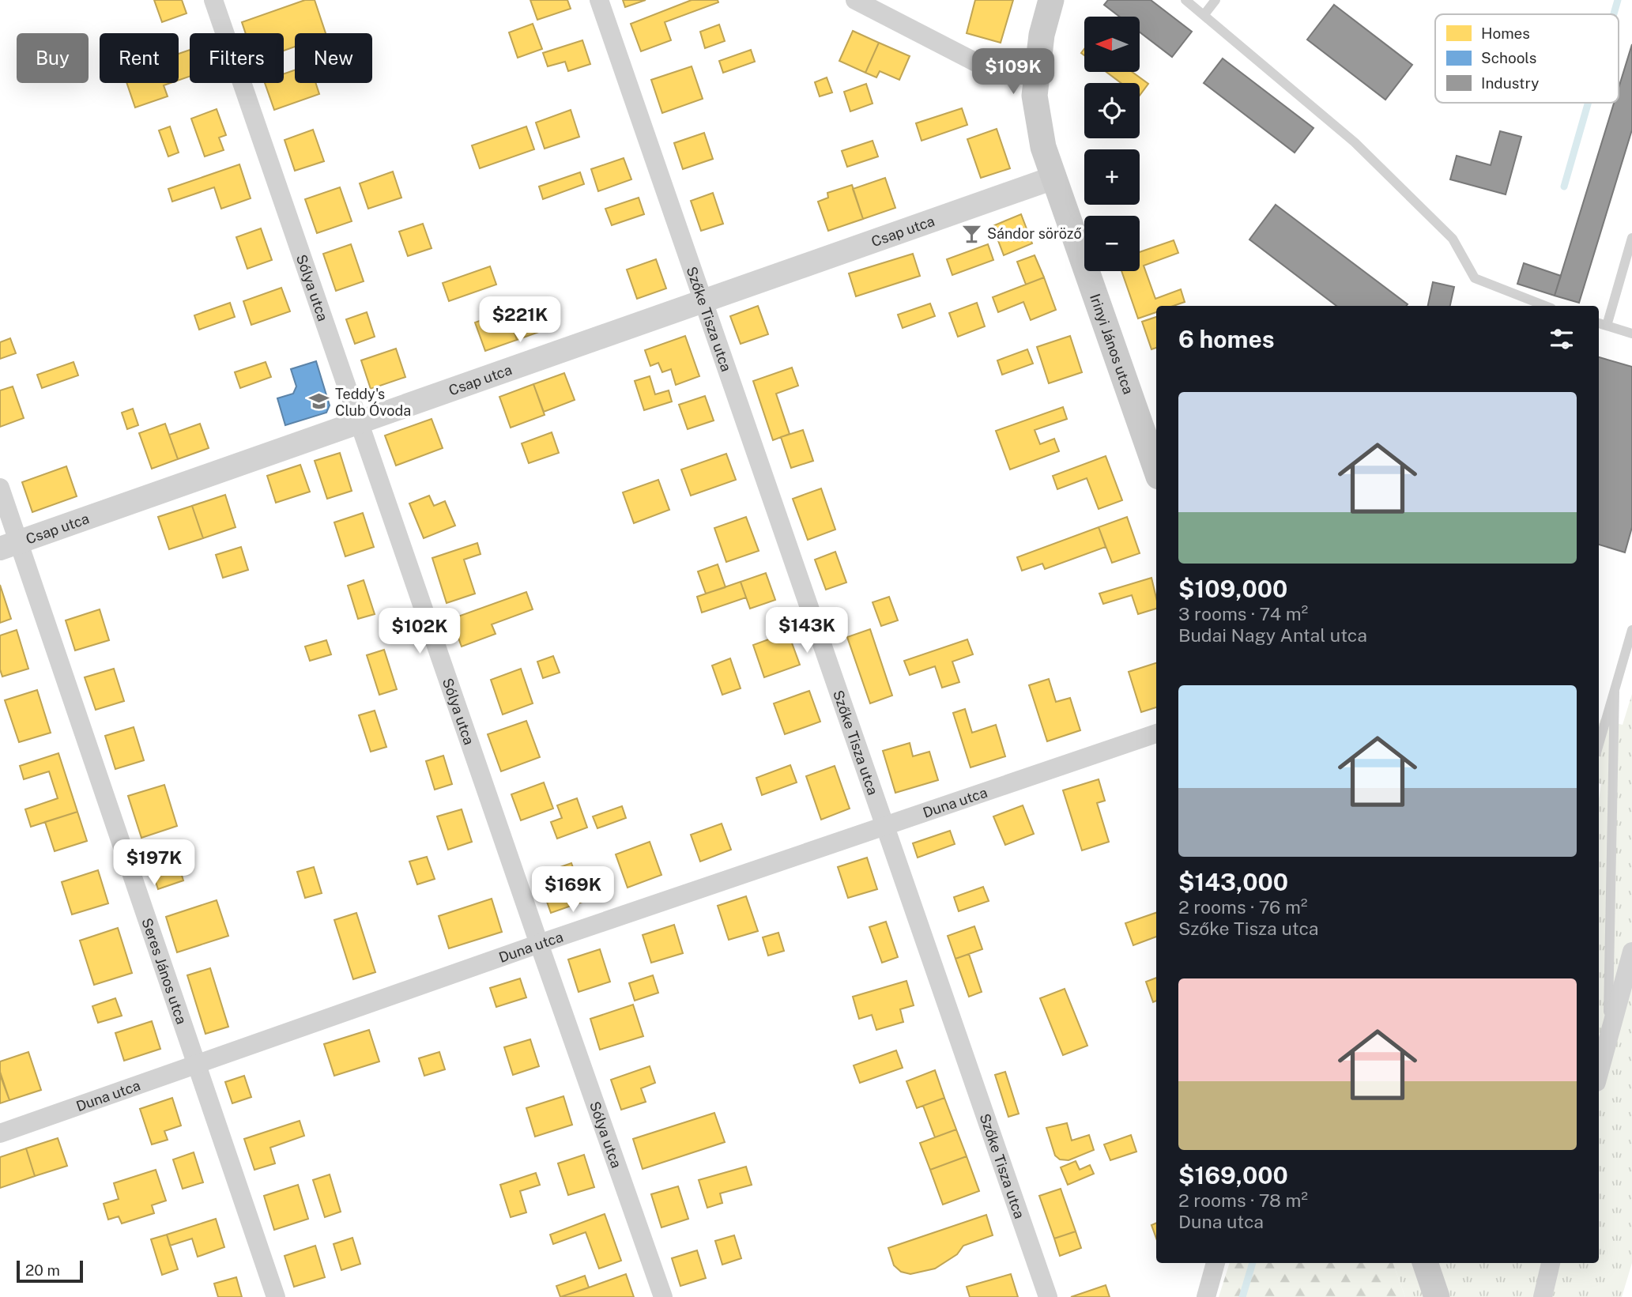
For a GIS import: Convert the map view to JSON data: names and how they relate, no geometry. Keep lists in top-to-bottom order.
{
  "streets": {
    "main road": ["Irinyi János utca"],
    "street": [
      "Csap utca",
      "Sólya utca",
      "Szőke Tisza utca",
      "Duna utca",
      "Seres János utca"
    ]
  },
  "crossings": [
    ["Csap utca", "Sólya utca"],
    ["Csap utca", "Szőke Tisza utca"],
    ["Csap utca", "Irinyi János utca"],
    ["Csap utca", "Seres János utca"],
    ["Sólya utca", "Duna utca"],
    ["Szőke Tisza utca", "Duna utca"],
    ["Duna utca", "Seres János utca"]
  ],
  "places": {
    "bar": ["Sándor söröző"],
    "school or university": ["Teddy's Club Óvoda"]
  },
  "legend": ["Homes", "Schools", "Industry"],
  "scale_bar": "20 m",
  "north": "left",
  "page": {
    "map_buttons": ["+", "−"],
    "chip": [
      "Buy",
      "Rent",
      "Filters",
      "New"
    ],
    "price": [
      "$109K",
      "$221K",
      "$143K",
      "$102K",
      "$197K",
      "$169K"
    ],
    "heading": "6 homes",
    "list": [
      {
        "name": "$109,000",
        "note": "3 rooms · 74 m² · Budai Nagy Antal utca"
      },
      {
        "name": "$143,000",
        "note": "2 rooms · 76 m² · Szőke Tisza utca"
      },
      {
        "name": "$169,000",
        "note": "2 rooms · 78 m² · Duna utca"
      }
    ],
    "scale": "20 m"
  }
}
